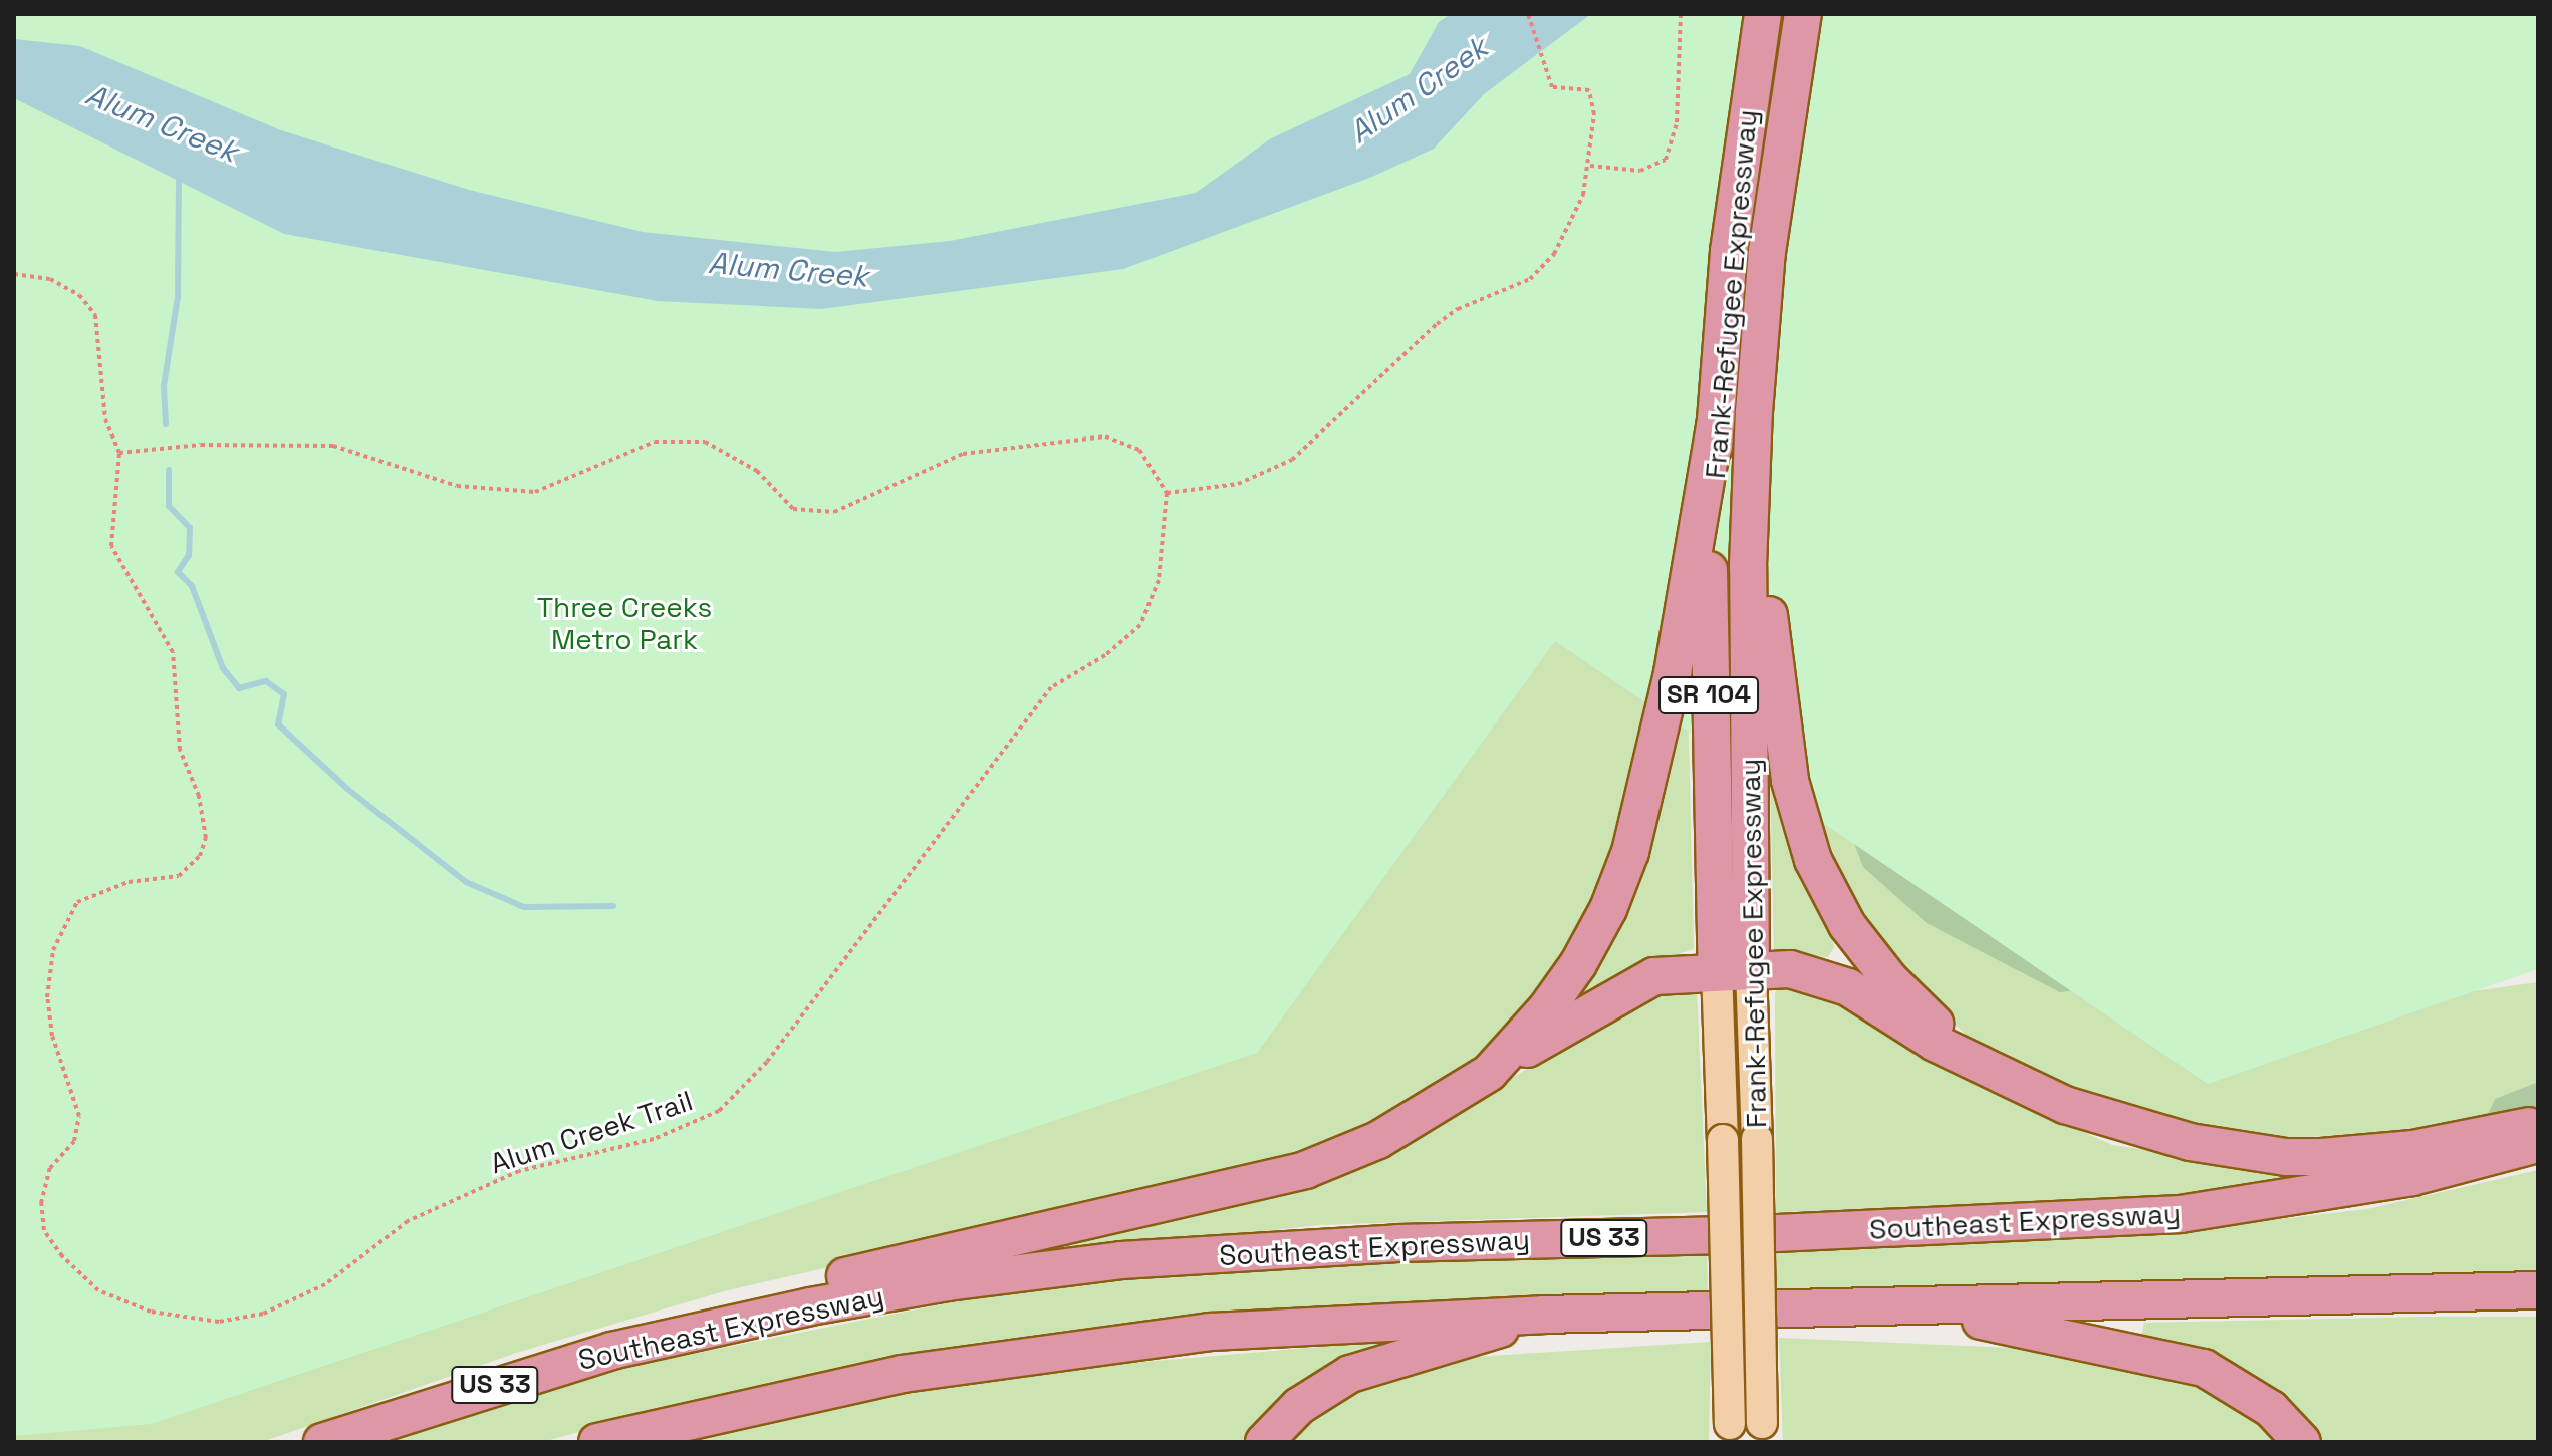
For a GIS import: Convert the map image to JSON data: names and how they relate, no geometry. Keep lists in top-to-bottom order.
{
  "streets": {
    "highway": [
      "Frank-Refugee Expressway",
      "SR 104",
      "Southeast Expressway",
      "US 33"
    ],
    "path": ["Alum Creek Trail"]
  },
  "water": ["Alum Creek"],
  "parks": ["Three Creeks Metro Park"]
}
